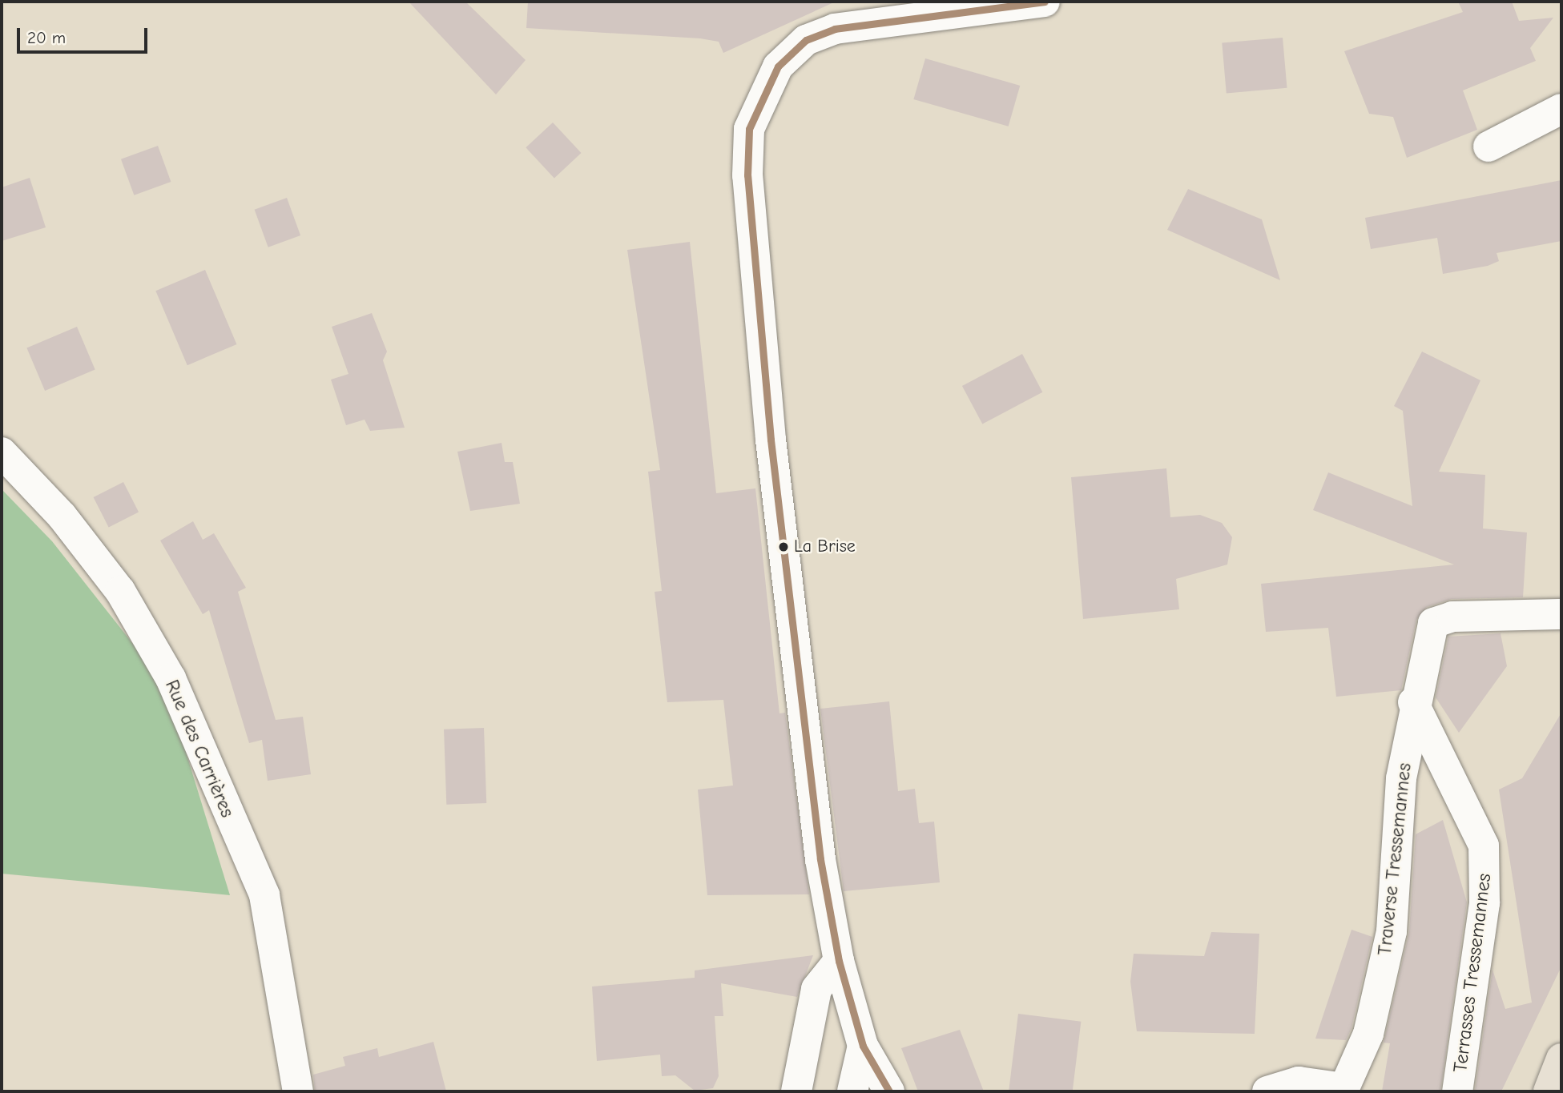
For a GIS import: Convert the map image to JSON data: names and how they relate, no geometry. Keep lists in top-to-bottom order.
{
  "streets": {
    "street": ["Rue des Carrières", "Traverse Tressemannes", "Terrasses Tressemannes"]
  },
  "crossings": [
    ["Traverse Tressemannes", "Terrasses Tressemannes"]
  ],
  "places": ["La Brise"],
  "scale_bar": "20 m"
}
